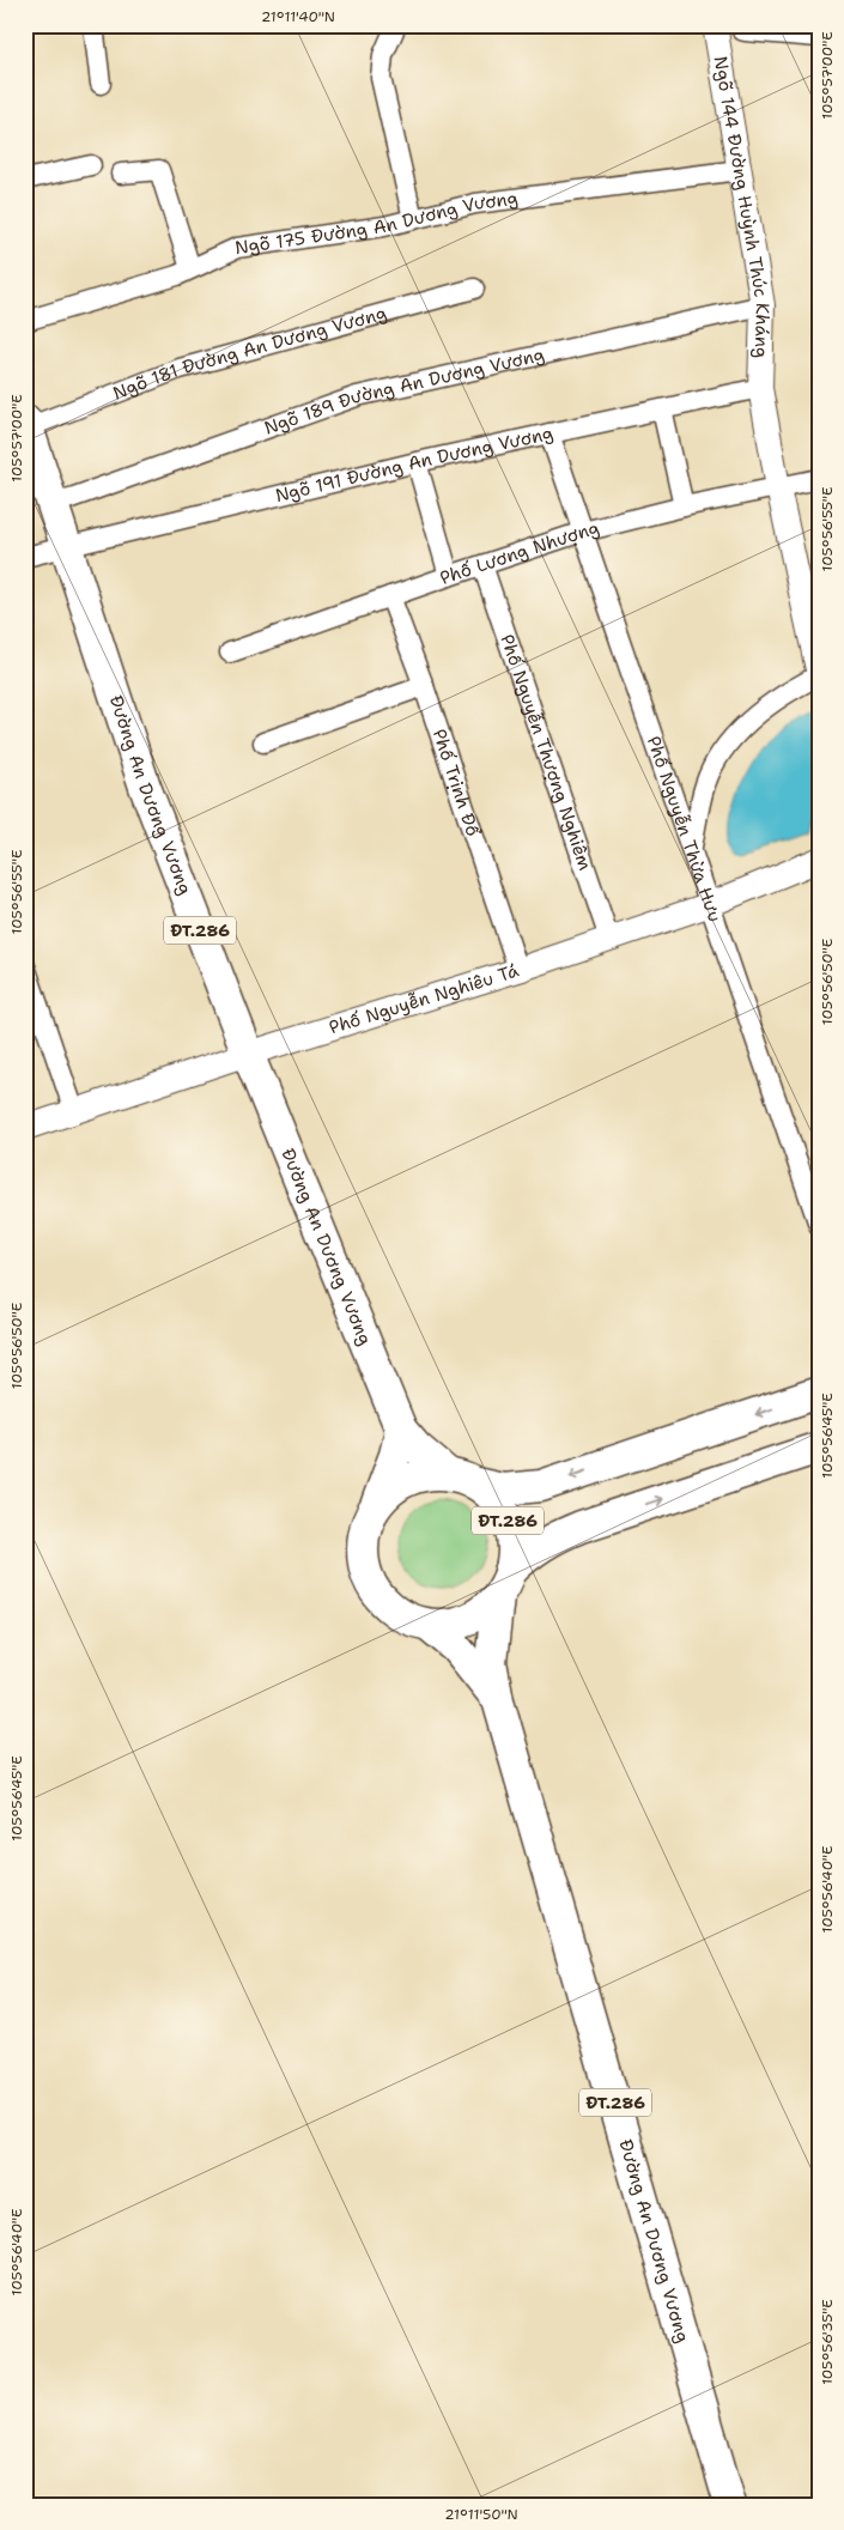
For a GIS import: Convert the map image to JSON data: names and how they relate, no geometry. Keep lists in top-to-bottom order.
{
  "streets": {
    "main road": ["Đường An Dương Vương", "ĐT.286"],
    "street": [
      "Ngõ 144 Đường Huỳnh Thúc Kháng",
      "Ngõ 175 Đường An Dương Vương",
      "Ngõ 181 Đường An Dương Vương",
      "Ngõ 189 Đường An Dương Vương",
      "Ngõ 191 Đường An Dương Vương",
      "Phố Lương Nhượng",
      "Phố Nguyễn Thượng Nghiêm",
      "Phố Trịnh Đổ",
      "Phố Nguyễn Thừa Hưu",
      "Phố Nguyễn Nghiêu Tá"
    ]
  },
  "crossings": [
    ["Ngõ 144 Đường Huỳnh Thúc Kháng", "Ngõ 175 Đường An Dương Vương"],
    ["Ngõ 144 Đường Huỳnh Thúc Kháng", "Ngõ 189 Đường An Dương Vương"],
    ["Ngõ 144 Đường Huỳnh Thúc Kháng", "Ngõ 191 Đường An Dương Vương"],
    ["Ngõ 144 Đường Huỳnh Thúc Kháng", "Phố Lương Nhượng"],
    ["Ngõ 181 Đường An Dương Vương", "Đường An Dương Vương"],
    ["Ngõ 189 Đường An Dương Vương", "Đường An Dương Vương"],
    ["Ngõ 191 Đường An Dương Vương", "Đường An Dương Vương"],
    ["Ngõ 191 Đường An Dương Vương", "Phố Nguyễn Thừa Hưu"],
    ["Phố Lương Nhượng", "Phố Nguyễn Thượng Nghiêm"],
    ["Phố Lương Nhượng", "Phố Trịnh Đổ"],
    ["Phố Lương Nhượng", "Phố Nguyễn Thừa Hưu"],
    ["Phố Nguyễn Thượng Nghiêm", "Phố Nguyễn Nghiêu Tá"],
    ["Phố Trịnh Đổ", "Phố Nguyễn Nghiêu Tá"],
    ["Đường An Dương Vương", "ĐT.286"],
    ["Đường An Dương Vương", "Phố Nguyễn Nghiêu Tá"],
    ["Phố Nguyễn Thừa Hưu", "Phố Nguyễn Nghiêu Tá"]
  ],
  "coordinates": [
    "21°11'40\"N",
    "105°57'00\"E",
    "105°56'55\"E",
    "105°56'50\"E",
    "105°56'45\"E",
    "105°56'40\"E",
    "105°56'35\"E",
    "21°11'50\"N"
  ]
}
